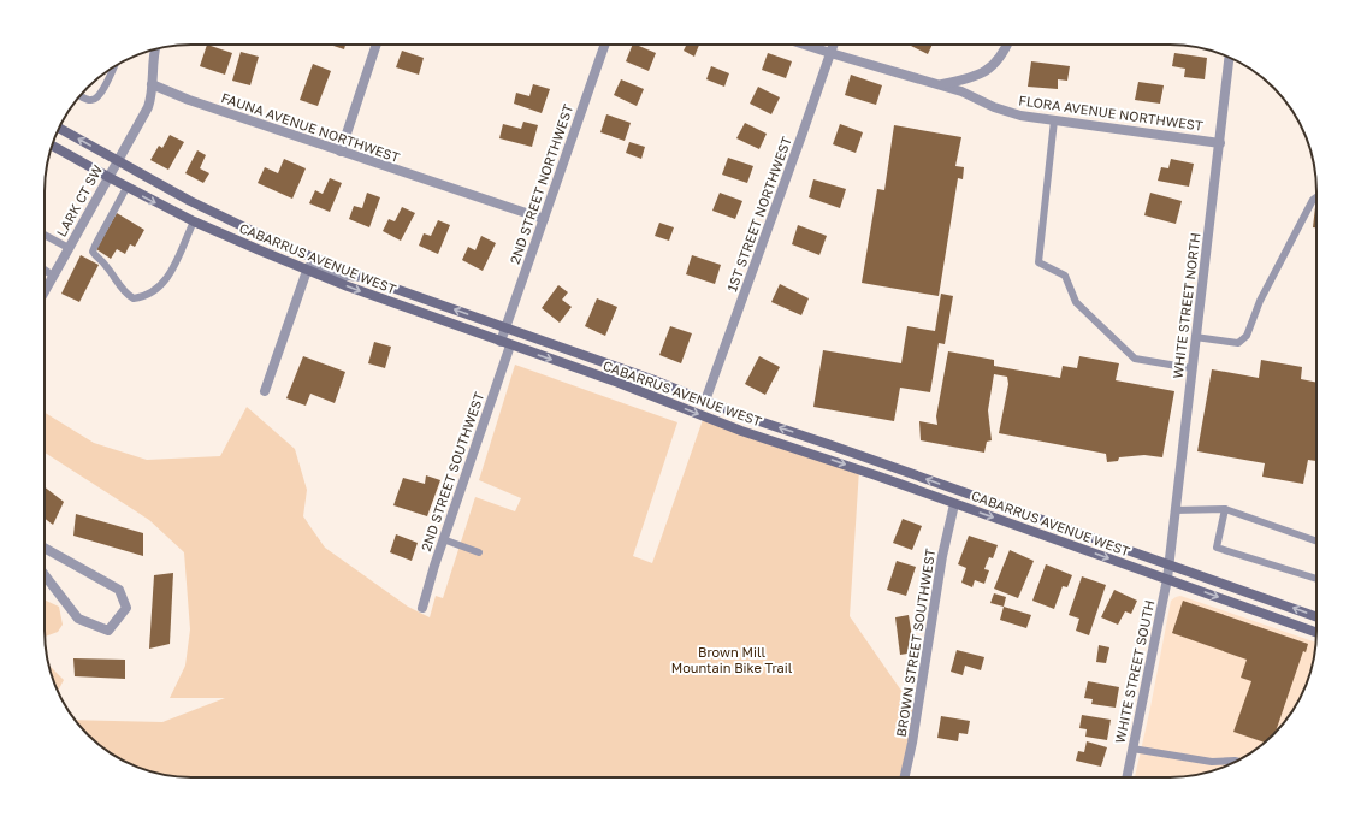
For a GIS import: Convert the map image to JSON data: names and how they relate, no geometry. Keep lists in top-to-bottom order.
{
  "streets": {
    "main road": ["CABARRUS AVENUE WEST"],
    "street": [
      "FLORA AVENUE NORTHWEST",
      "FAUNA AVENUE NORTHWEST",
      "2ND STREET NORTHWEST",
      "LARK CT SW",
      "1ST STREET NORTHWEST",
      "WHITE STREET NORTH",
      "2ND STREET SOUTHWEST",
      "BROWN STREET SOUTHWEST",
      "WHITE STREET SOUTH"
    ]
  },
  "crossings": [
    ["FLORA AVENUE NORTHWEST", "1ST STREET NORTHWEST"],
    ["FLORA AVENUE NORTHWEST", "WHITE STREET NORTH"],
    ["FAUNA AVENUE NORTHWEST", "2ND STREET NORTHWEST"],
    ["2ND STREET NORTHWEST", "CABARRUS AVENUE WEST"],
    ["LARK CT SW", "CABARRUS AVENUE WEST"],
    ["1ST STREET NORTHWEST", "CABARRUS AVENUE WEST"],
    ["CABARRUS AVENUE WEST", "WHITE STREET NORTH"],
    ["CABARRUS AVENUE WEST", "2ND STREET SOUTHWEST"],
    ["CABARRUS AVENUE WEST", "BROWN STREET SOUTHWEST"],
    ["CABARRUS AVENUE WEST", "WHITE STREET SOUTH"],
    ["WHITE STREET NORTH", "WHITE STREET SOUTH"]
  ],
  "parks": ["Brown Mill Mountain Bike Trail"]
}
